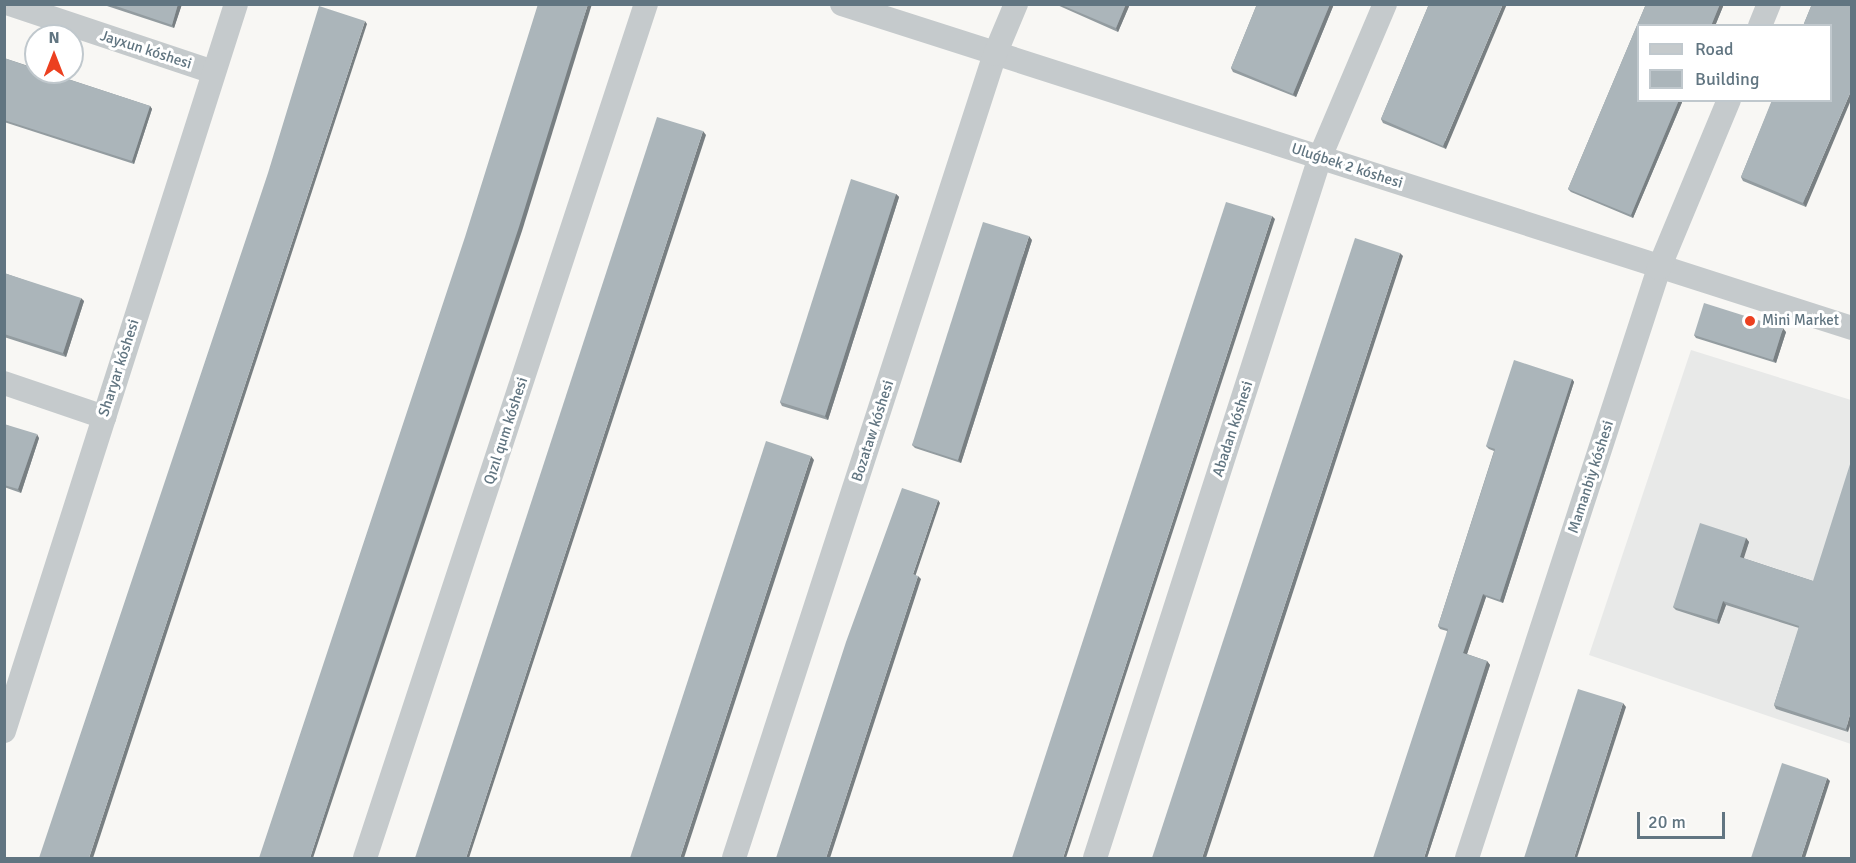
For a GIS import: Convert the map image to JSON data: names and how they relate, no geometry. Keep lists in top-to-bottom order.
{
  "streets": {
    "street": [
      "Jayxun kóshesi",
      "Uluǵbek 2 kóshesi",
      "Sharyar kóshesi",
      "Abadan kóshesi",
      "Qızıl qum kóshesi",
      "Bozataw kóshesi",
      "Mamanbiy kóshesi"
    ]
  },
  "crossings": [
    ["Jayxun kóshesi", "Sharyar kóshesi"],
    ["Uluǵbek 2 kóshesi", "Abadan kóshesi"],
    ["Uluǵbek 2 kóshesi", "Bozataw kóshesi"],
    ["Uluǵbek 2 kóshesi", "Mamanbiy kóshesi"]
  ],
  "places": ["Mini Market"],
  "legend": ["Road", "Building"],
  "scale_bar": "20 m",
  "north": "top"
}
